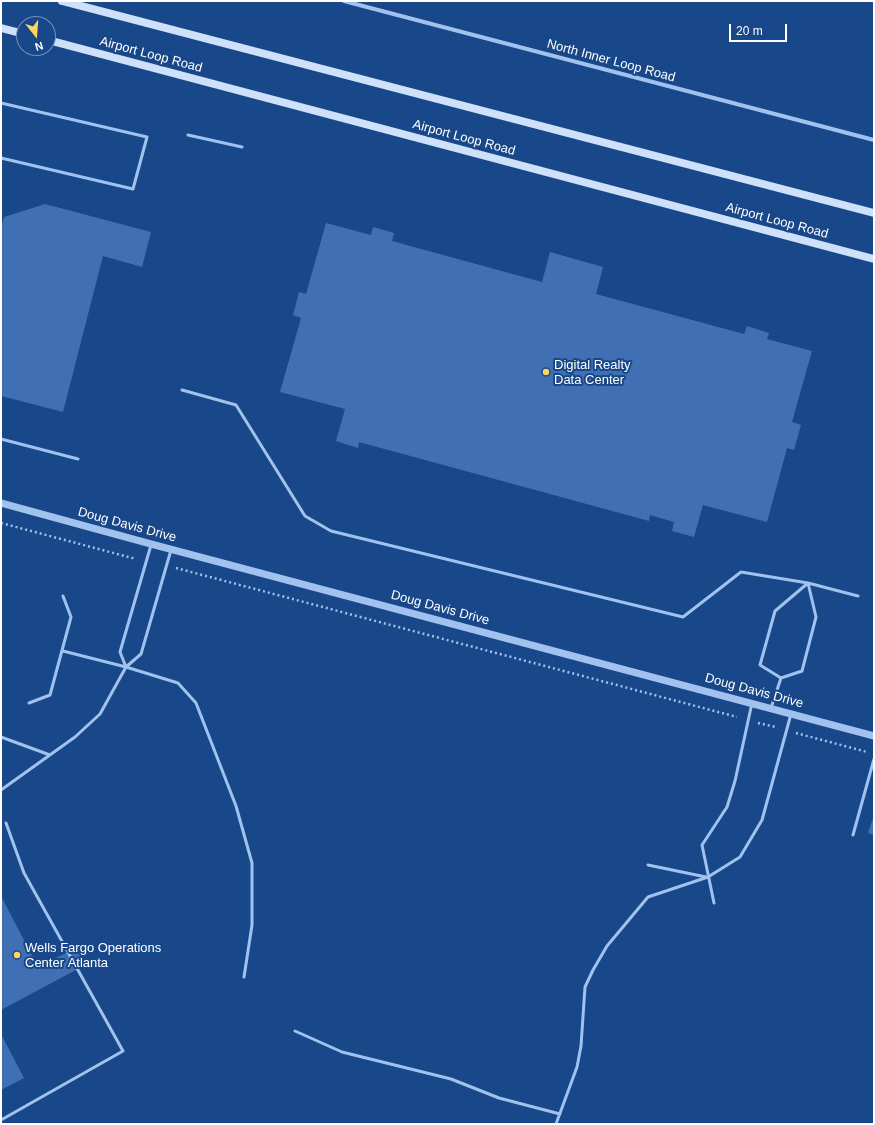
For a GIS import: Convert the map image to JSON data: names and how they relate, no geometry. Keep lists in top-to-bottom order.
{
  "streets": {
    "main road": ["Airport Loop Road"],
    "street": ["North Inner Loop Road", "Doug Davis Drive"]
  },
  "places": ["Digital Realty Data Center", "Wells Fargo Operations Center Atlanta"],
  "scale_bar": "20 m",
  "north": "bottom"
}
